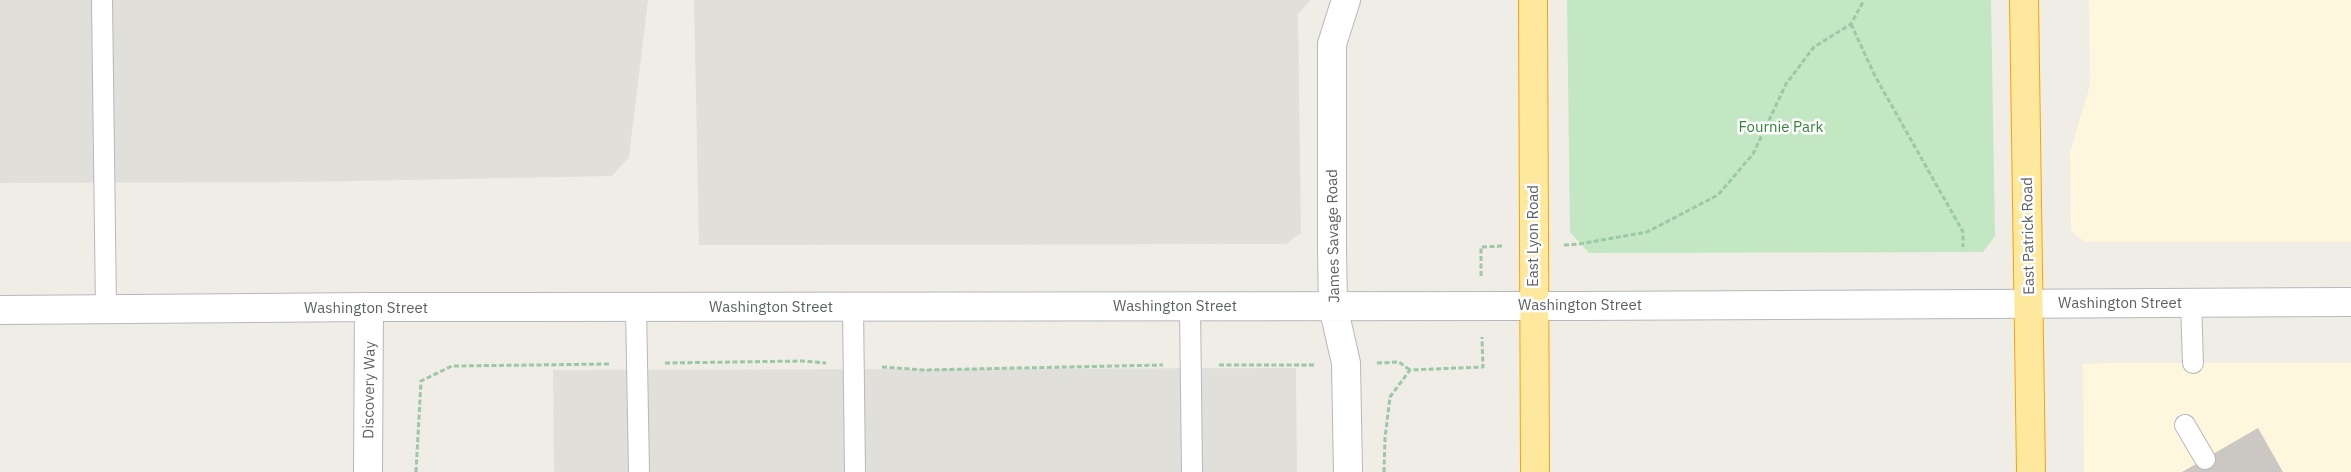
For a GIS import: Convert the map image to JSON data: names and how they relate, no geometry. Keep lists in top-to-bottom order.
{
  "streets": {
    "highway": ["East Lyon Road", "East Patrick Road"],
    "street": ["James Savage Road", "Washington Street", "Discovery Way"]
  },
  "crossings": [
    ["James Savage Road", "Washington Street"],
    ["East Lyon Road", "Washington Street"],
    ["East Patrick Road", "Washington Street"],
    ["Washington Street", "Discovery Way"]
  ],
  "parks": ["Fournie Park"]
}
